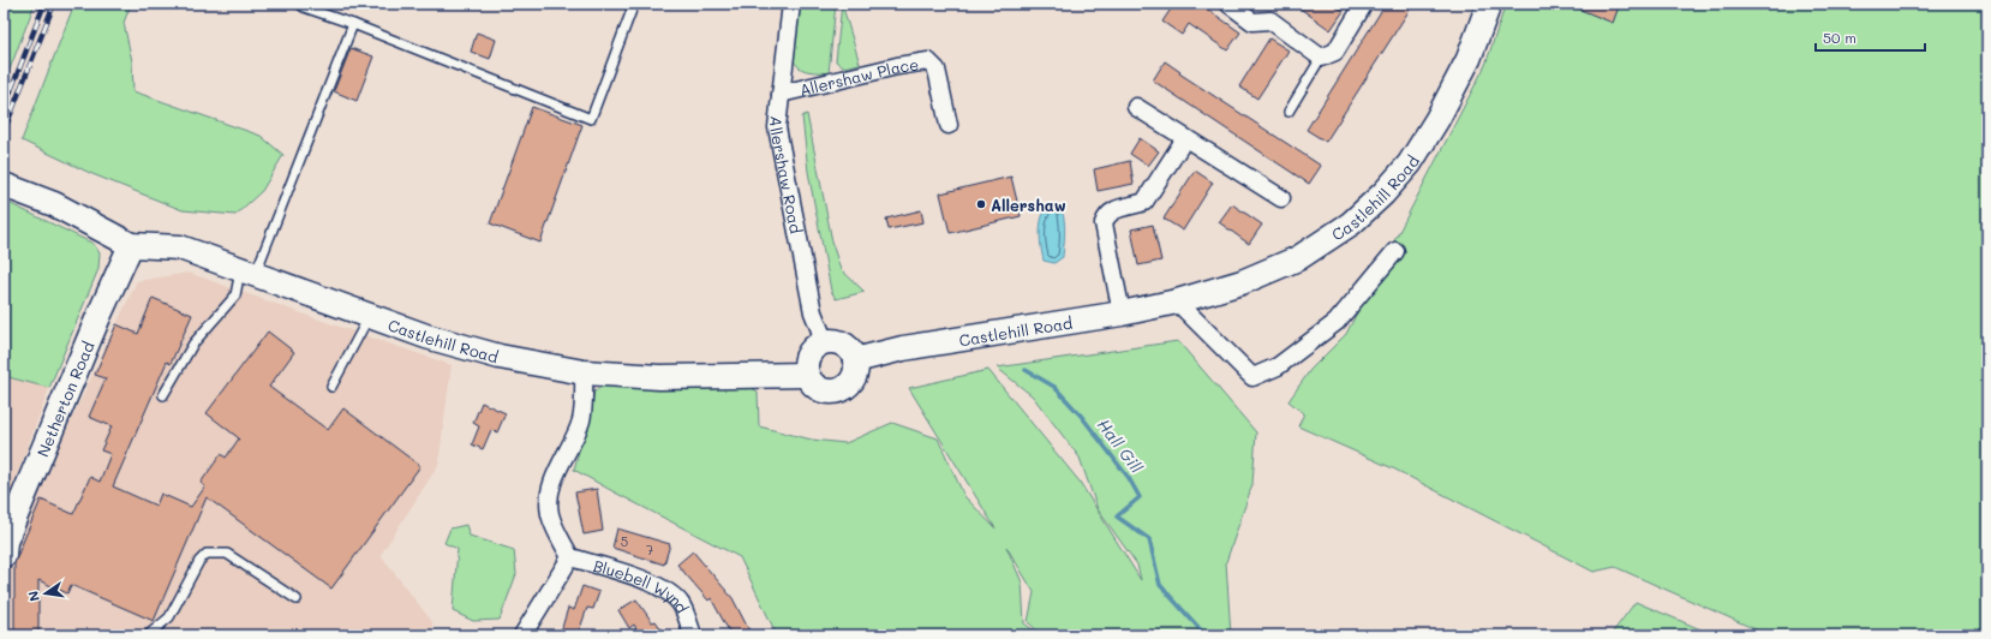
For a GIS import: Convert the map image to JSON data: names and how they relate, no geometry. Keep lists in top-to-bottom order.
{
  "streets": {
    "main road": ["Castlehill Road", "Netherton Road"],
    "street": ["Allershaw Place", "Allershaw Road", "Bluebell Wynd"]
  },
  "crossings": [
    ["Allershaw Place", "Allershaw Road"],
    ["Allershaw Road", "Castlehill Road"],
    ["Castlehill Road", "Netherton Road"],
    ["Castlehill Road", "Bluebell Wynd"]
  ],
  "water": ["Hall Gill"],
  "places": ["Allershaw"],
  "house_numbers": ["5", "7"],
  "scale_bar": "50 m",
  "north": "left"
}
